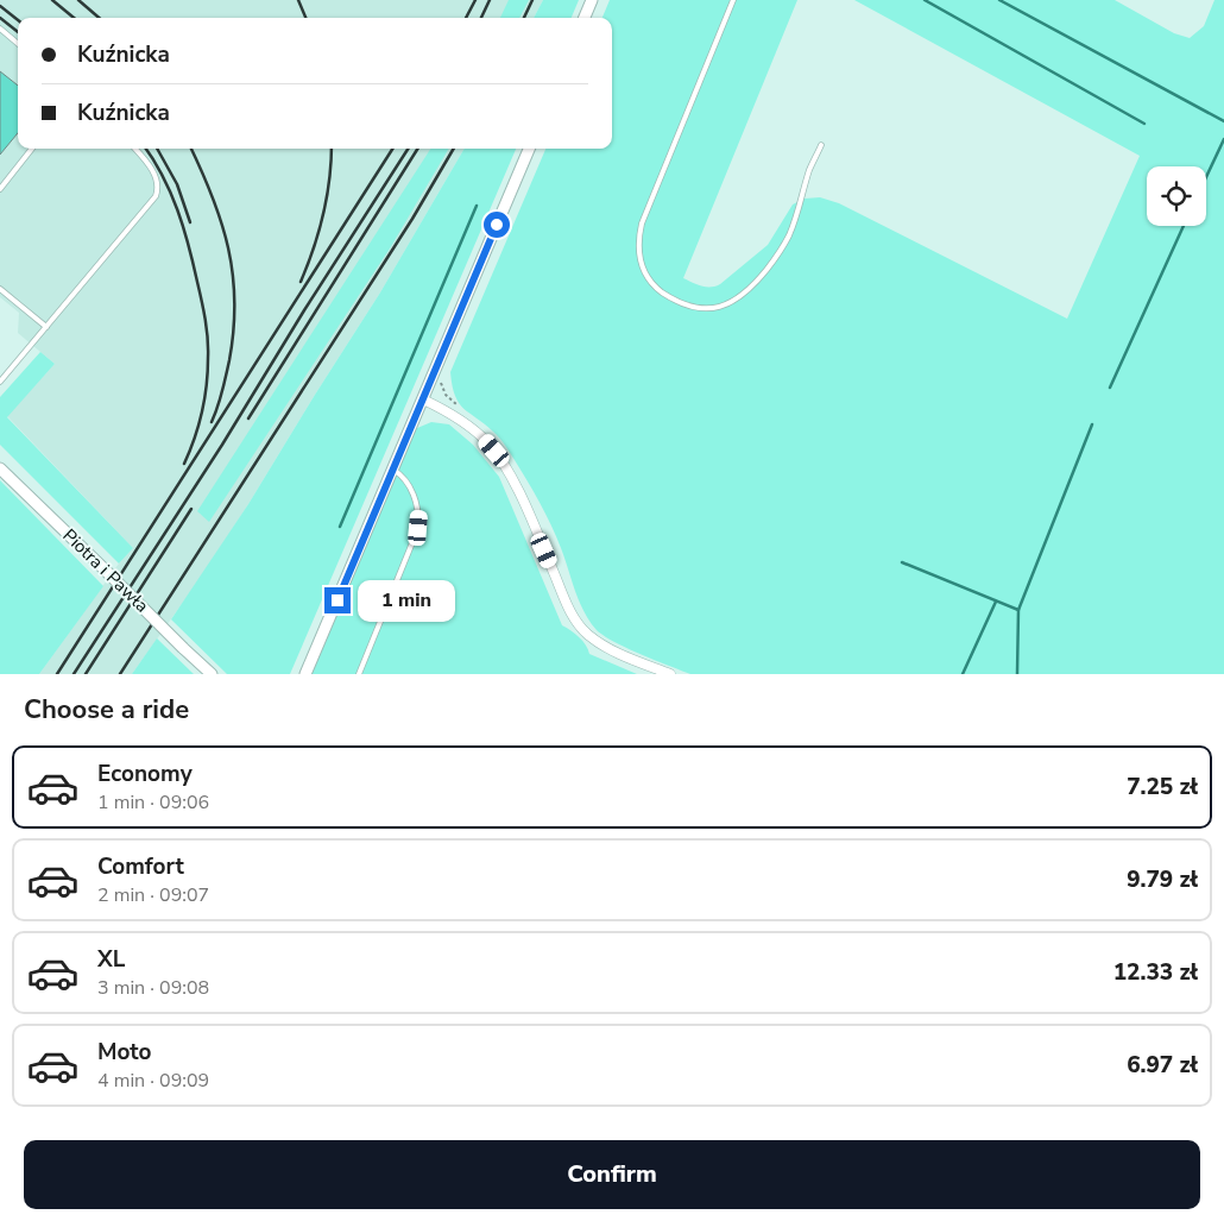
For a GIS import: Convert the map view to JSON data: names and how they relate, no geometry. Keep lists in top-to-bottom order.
{
  "streets": {
    "street": ["Piotra i Pawła"]
  },
  "page": {
    "banner": ["Kuźnicka", "Kuźnicka"],
    "bubble": "1 min",
    "heading": "Choose a ride",
    "list": [
      {
        "name": "Economy",
        "note": "1 min · 09:06",
        "value": "7.25 zł"
      },
      {
        "name": "Comfort",
        "note": "2 min · 09:07",
        "value": "9.79 zł"
      },
      {
        "name": "XL",
        "note": "3 min · 09:08",
        "value": "12.33 zł"
      },
      {
        "name": "Moto",
        "note": "4 min · 09:09",
        "value": "6.97 zł"
      }
    ],
    "buttons": "Confirm"
  }
}
